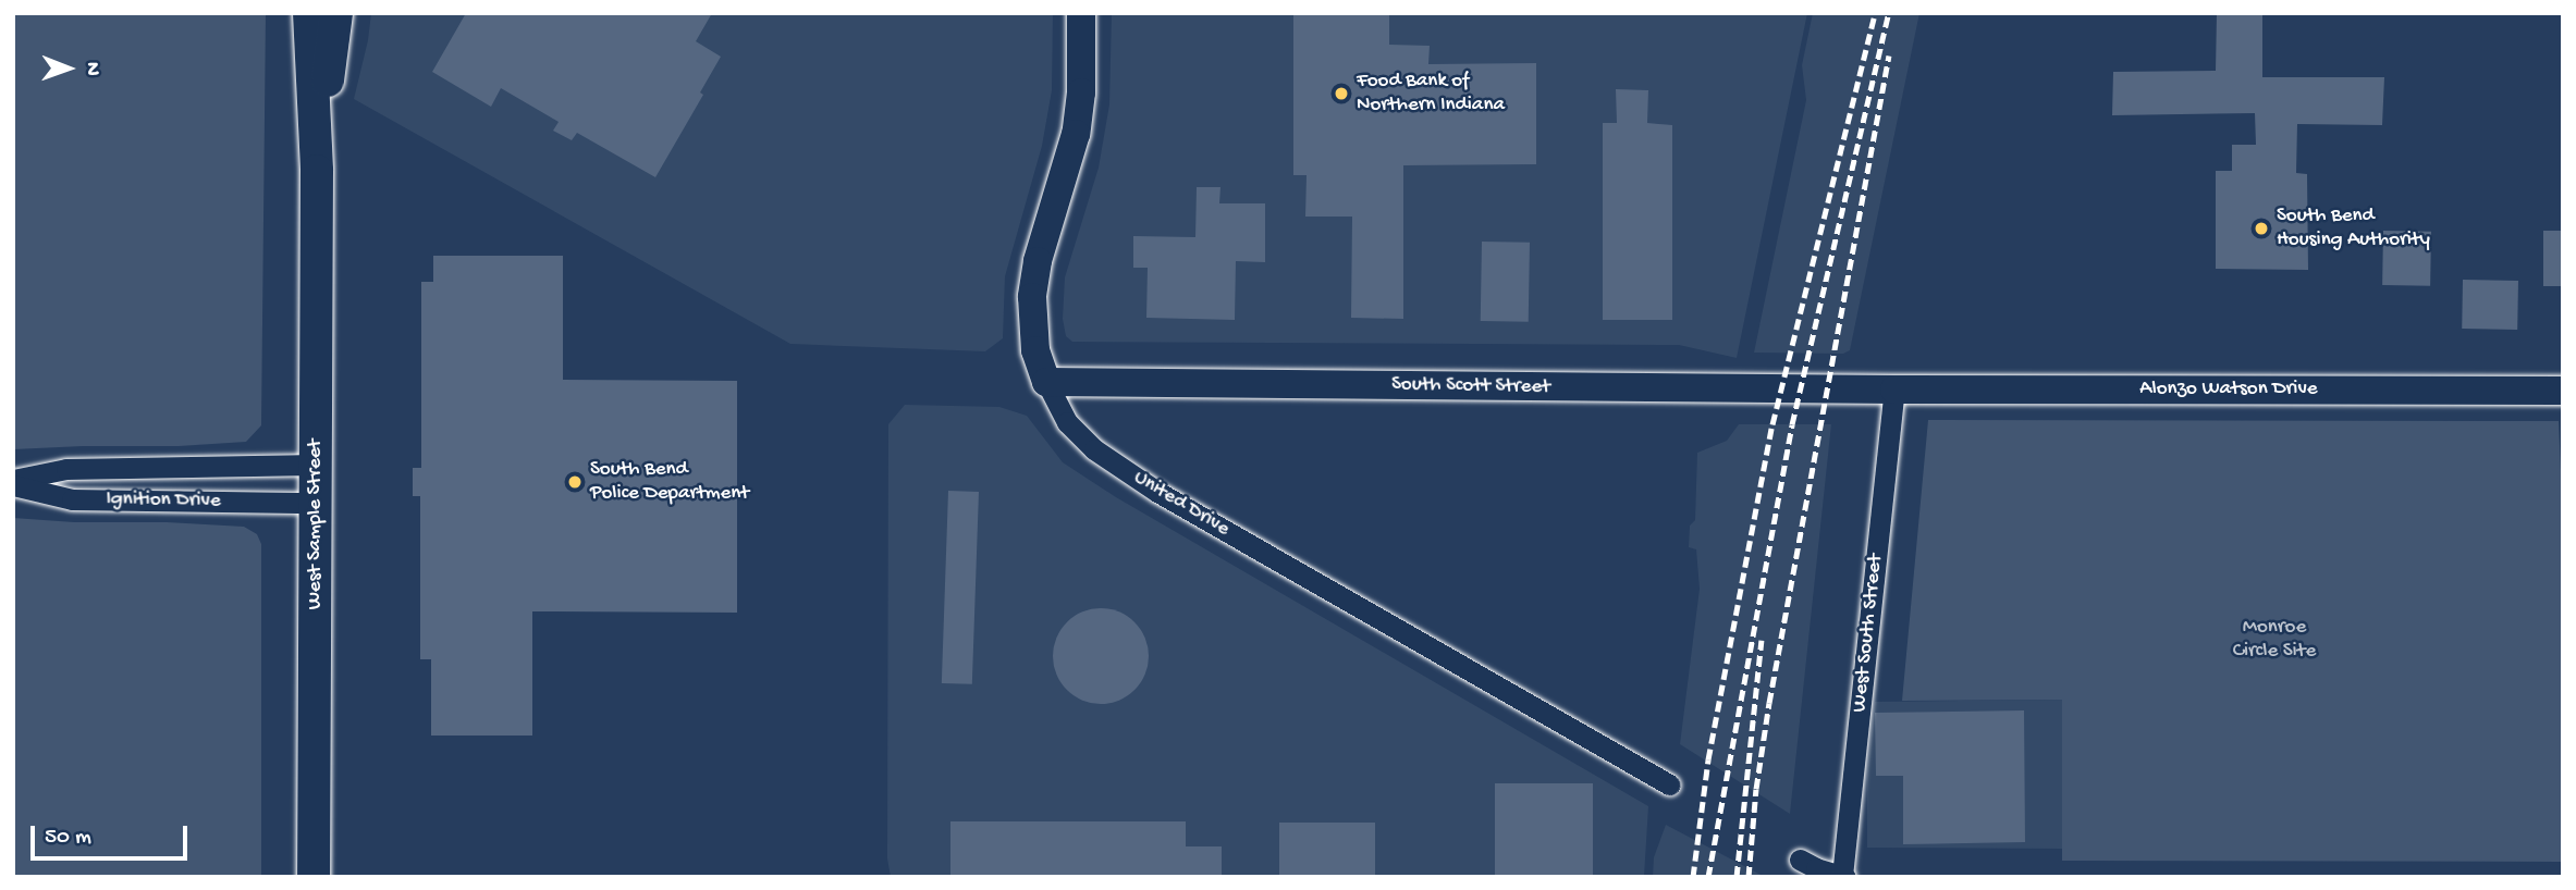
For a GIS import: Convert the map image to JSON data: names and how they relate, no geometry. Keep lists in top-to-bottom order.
{
  "streets": {
    "main road": ["West Sample Street"],
    "street": [
      "South Scott Street",
      "Alonzo Watson Drive",
      "Ignition Drive",
      "United Drive",
      "West South Street"
    ]
  },
  "crossings": [
    ["South Scott Street", "Alonzo Watson Drive"],
    ["South Scott Street", "United Drive"],
    ["South Scott Street", "West South Street"],
    ["Alonzo Watson Drive", "West South Street"],
    ["Ignition Drive", "West Sample Street"]
  ],
  "parks": ["Monroe Circle Site"],
  "places": ["Food Bank of Northern Indiana", "South Bend Housing Authority", "South Bend Police Department"],
  "scale_bar": "50 m",
  "north": "right"
}
